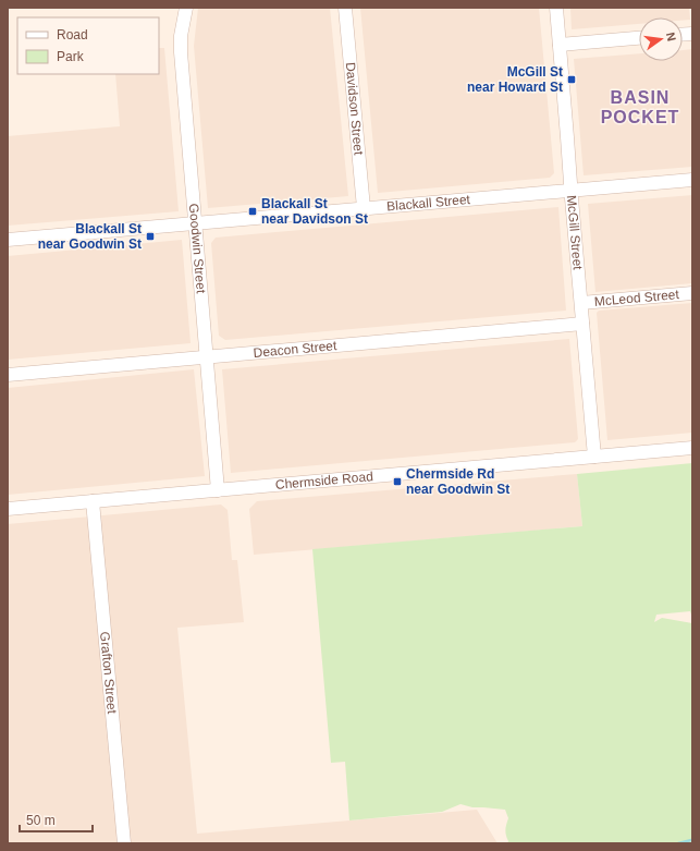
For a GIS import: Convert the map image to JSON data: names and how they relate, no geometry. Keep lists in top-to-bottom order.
{
  "streets": {
    "street": [
      "Davidson Street",
      "Blackall Street",
      "McGill Street",
      "Goodwin Street",
      "McLeod Street",
      "Deacon Street",
      "Chermside Road",
      "Grafton Street"
    ]
  },
  "crossings": [
    ["Davidson Street", "Blackall Street"],
    ["Blackall Street", "McGill Street"],
    ["Blackall Street", "Goodwin Street"],
    ["McGill Street", "McLeod Street"],
    ["McGill Street", "Deacon Street"],
    ["McGill Street", "Chermside Road"],
    ["Goodwin Street", "Deacon Street"],
    ["Goodwin Street", "Chermside Road"],
    ["Chermside Road", "Grafton Street"]
  ],
  "districts": ["BASIN POCKET"],
  "places": {
    "transit": [
      "McGill St near Howard St",
      "Blackall St near Davidson St",
      "Blackall St near Goodwin St",
      "Chermside Rd near Goodwin St"
    ]
  },
  "legend": ["Road", "Park"],
  "scale_bar": "50 m",
  "north": "right"
}
